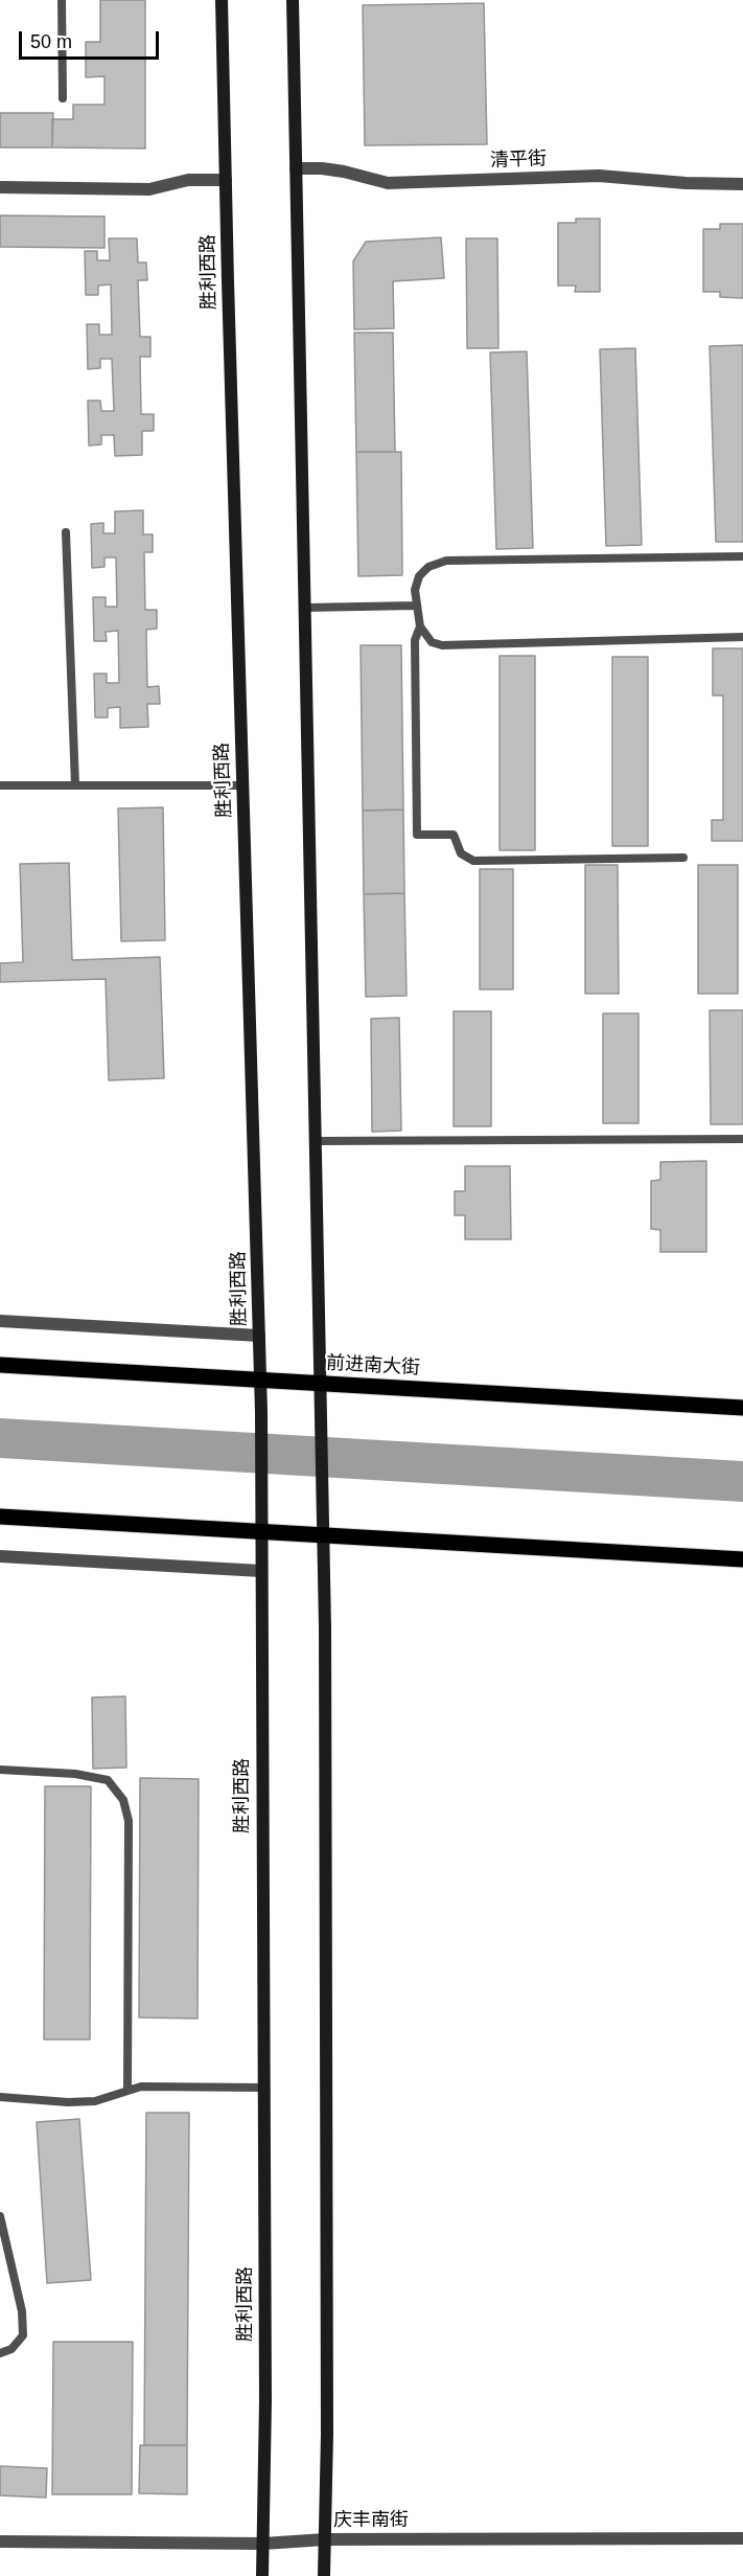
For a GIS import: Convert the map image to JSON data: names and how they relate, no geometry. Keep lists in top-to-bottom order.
{
  "streets": {
    "main road": ["胜利西路", "前进南大街"],
    "street": ["清平街", "庆丰南街"]
  },
  "crossings": [
    ["胜利西路", "前进南大街"],
    ["胜利西路", "庆丰南街"]
  ],
  "scale_bar": "50 m"
}
